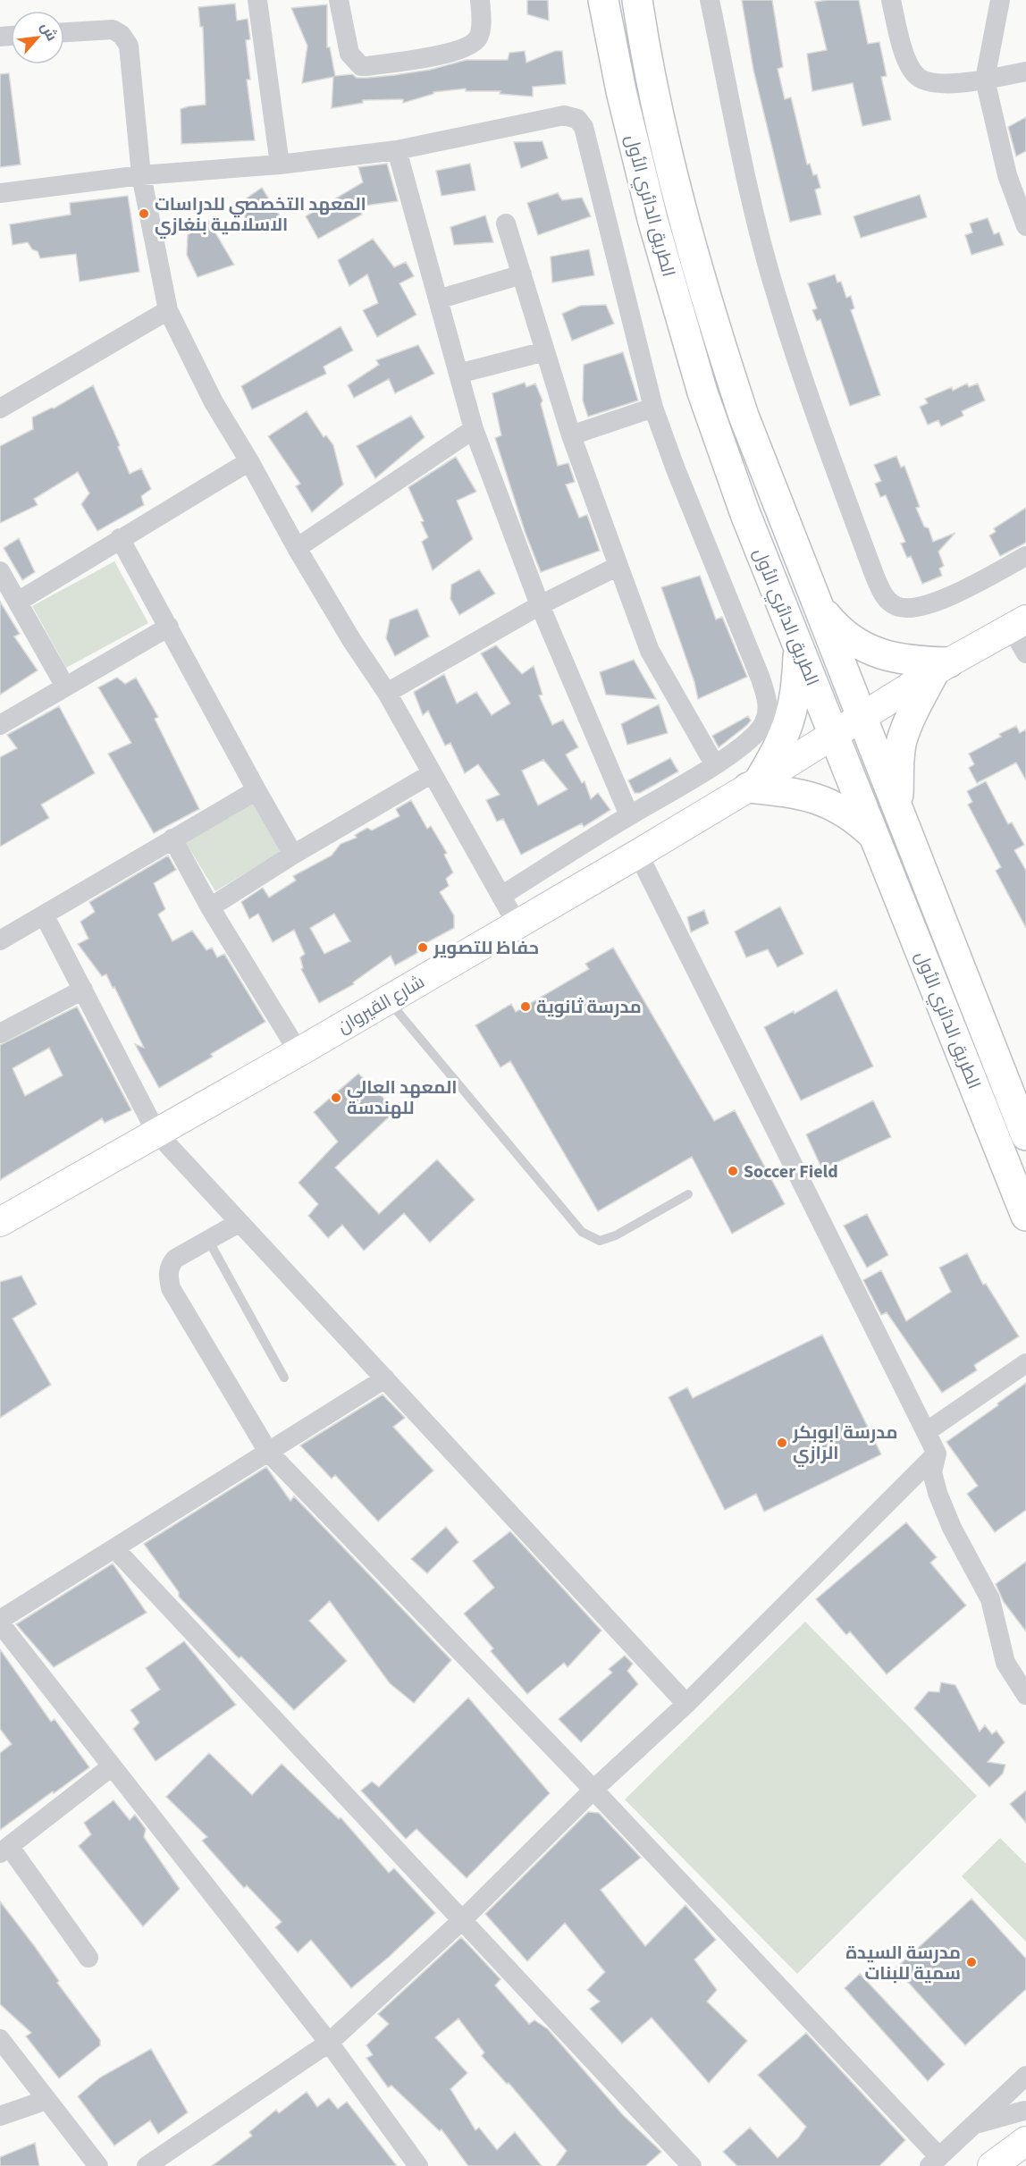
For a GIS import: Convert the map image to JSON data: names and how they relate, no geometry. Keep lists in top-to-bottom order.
{
  "streets": {
    "main road": ["الطريق الدائري الأول", "شارع القيروان"]
  },
  "crossings": [
    ["الطريق الدائري الأول", "شارع القيروان"]
  ],
  "places": [
    "المعهد التخصصي للدراسات الاسلامية بنغازي",
    "حفاظ للتصوير",
    "مدرسة ثانوية",
    "المعهد العالي للهندسة",
    "Soccer Field",
    "مدرسة ابوبكر الرازي",
    "مدرسة السيدة سمية للبنات"
  ],
  "north": "top right"
}
